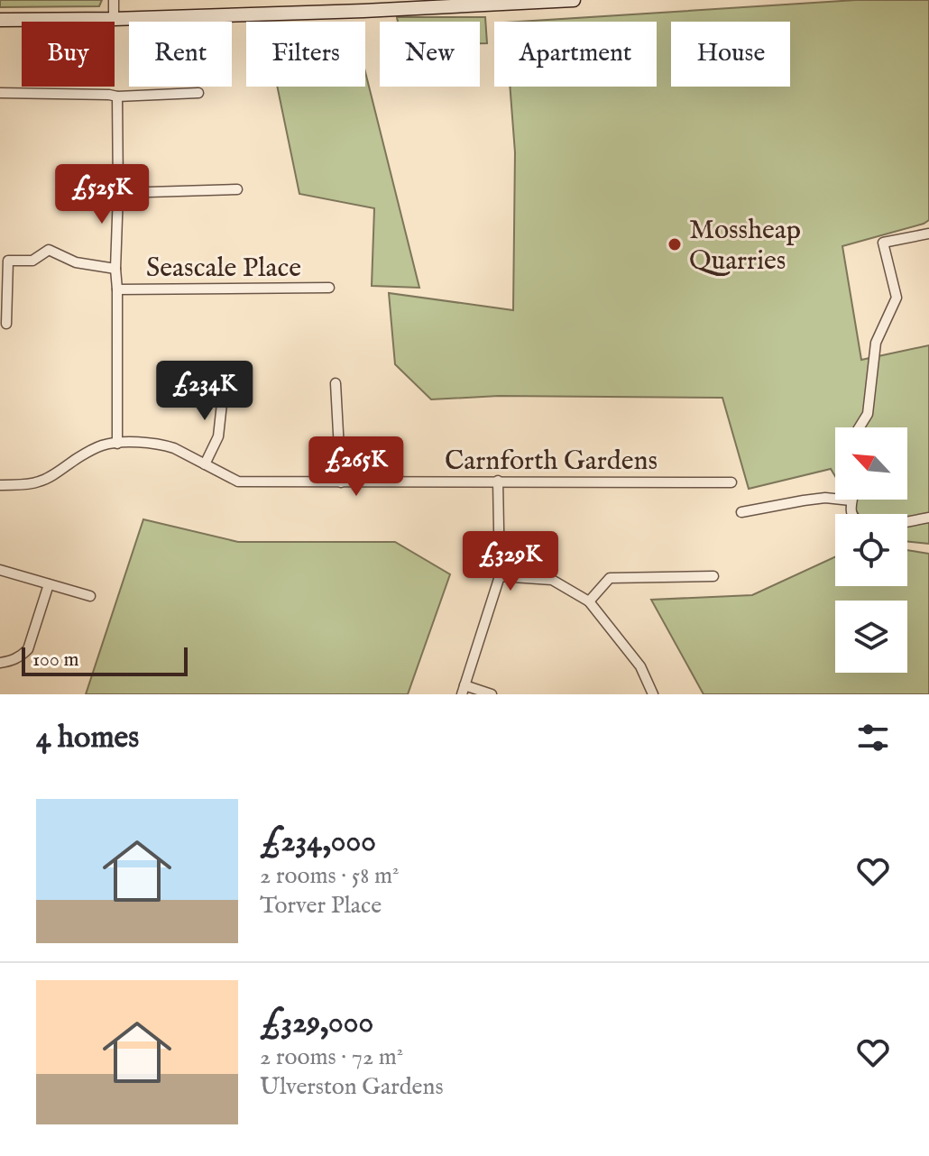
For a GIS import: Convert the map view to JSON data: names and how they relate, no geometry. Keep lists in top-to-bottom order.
{
  "streets": {
    "street": ["Seascale Place", "Carnforth Gardens"]
  },
  "places": ["Mossheap Quarries"],
  "scale_bar": "100 m",
  "north": "top left",
  "page": {
    "chip": [
      "Buy",
      "Rent",
      "Filters",
      "New",
      "Apartment",
      "House"
    ],
    "price": [
      "£525K",
      "£234K",
      "£265K",
      "£329K"
    ],
    "scale": "100 m",
    "heading": "4 homes",
    "list": [
      {
        "name": "£234,000",
        "note": "2 rooms · 58 m² · Torver Place"
      },
      {
        "name": "£329,000",
        "note": "2 rooms · 72 m² · Ulverston Gardens"
      }
    ]
  }
}
